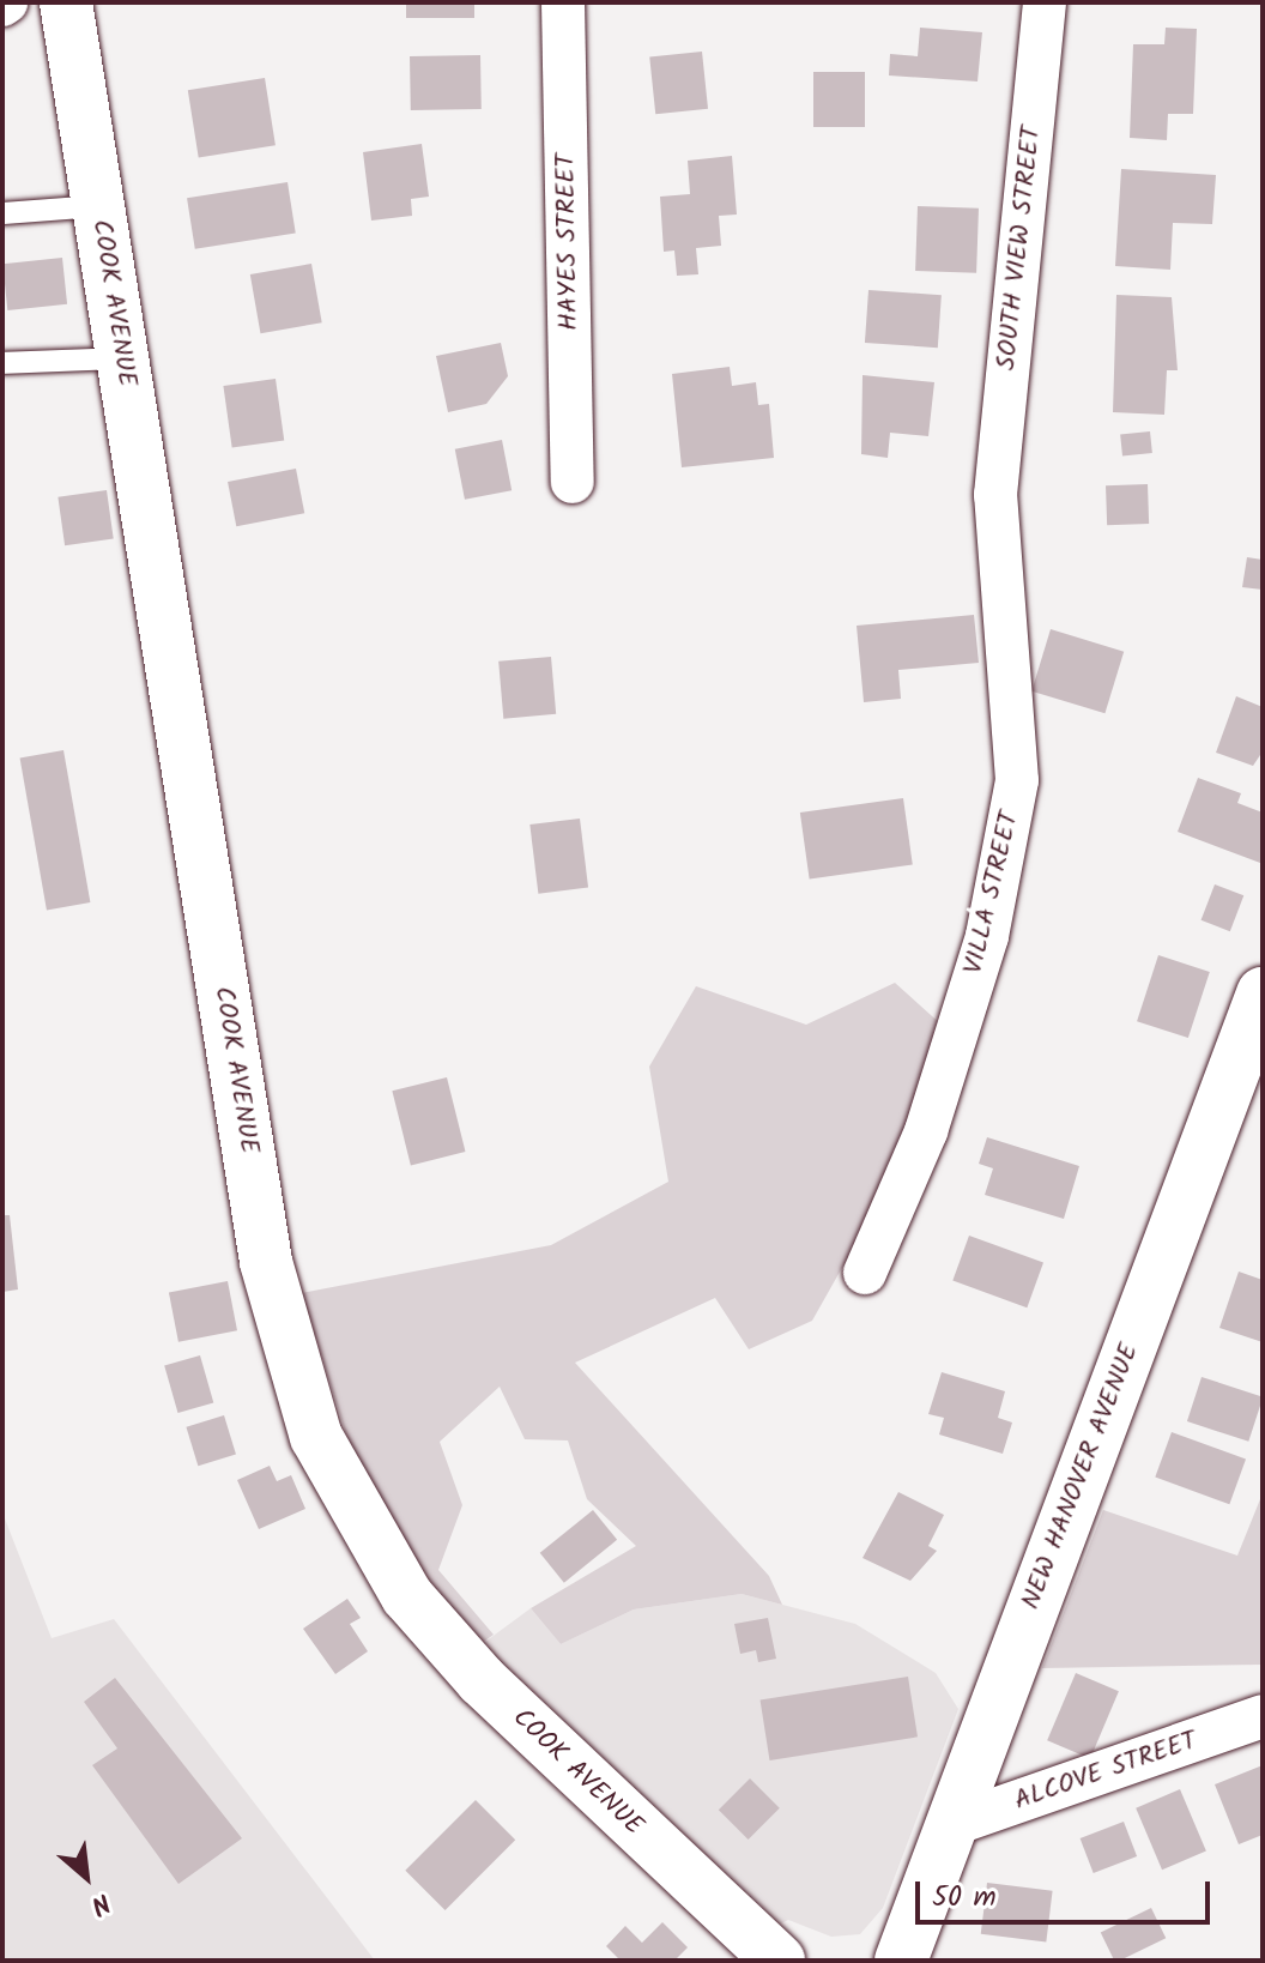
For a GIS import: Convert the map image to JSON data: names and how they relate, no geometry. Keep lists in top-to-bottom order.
{
  "streets": {
    "main road": ["COOK AVENUE", "NEW HANOVER AVENUE"],
    "street": [
      "HAYES STREET",
      "SOUTH VIEW STREET",
      "VILLA STREET",
      "ALCOVE STREET"
    ]
  },
  "crossings": [
    ["SOUTH VIEW STREET", "VILLA STREET"],
    ["NEW HANOVER AVENUE", "ALCOVE STREET"]
  ],
  "scale_bar": "50 m",
  "north": "bottom right"
}
